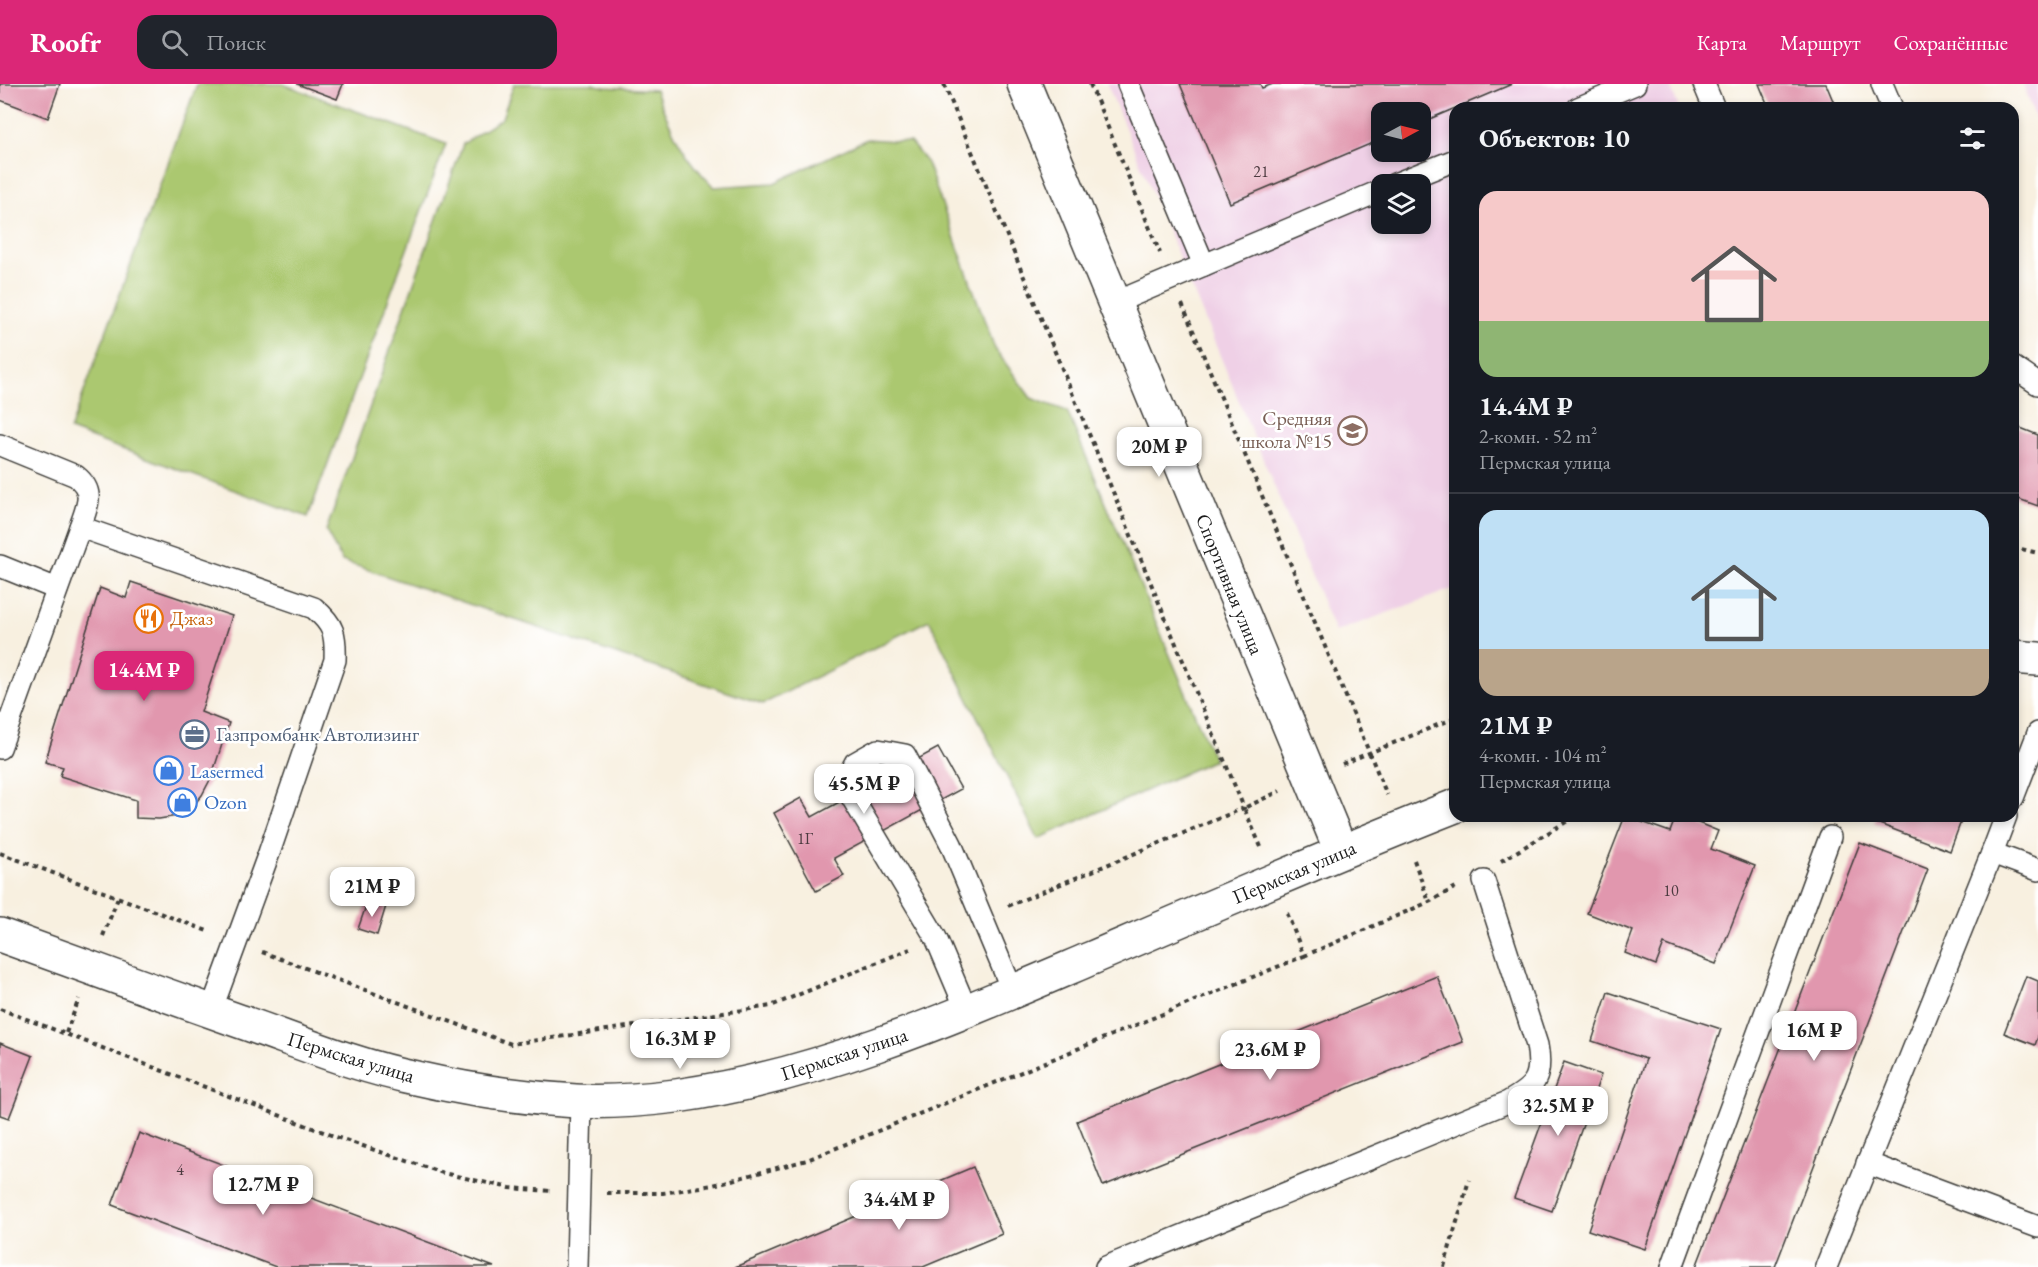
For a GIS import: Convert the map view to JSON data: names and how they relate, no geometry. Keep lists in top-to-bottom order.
{
  "streets": {
    "street": ["Спортивная улица", "Пермская улица"]
  },
  "crossings": [
    ["Спортивная улица", "Пермская улица"]
  ],
  "places": {
    "school or university": ["Средняя школа №15"],
    "restaurant": ["Джаз"],
    "office": ["Газпромбанк Автолизинг"],
    "shop": ["Lasermed", "Ozon"]
  },
  "house_numbers": [
    "21",
    "1Г",
    "10",
    "4"
  ],
  "north": "right",
  "page": {
    "header": "Roofr",
    "search": "Поиск",
    "nav": ["Карта", "Маршрут", "Сохранённые"],
    "heading": "Объектов: 10",
    "list": [
      {
        "name": "14.4M ₽",
        "note": "2-комн. · 52 m² · Пермская улица"
      },
      {
        "name": "21M ₽",
        "note": "4-комн. · 104 m² · Пермская улица"
      }
    ],
    "price": [
      "20M ₽",
      "14.4M ₽",
      "45.5M ₽",
      "21M ₽",
      "16M ₽",
      "16.3M ₽",
      "23.6M ₽",
      "32.5M ₽",
      "12.7M ₽",
      "34.4M ₽"
    ]
  }
}
